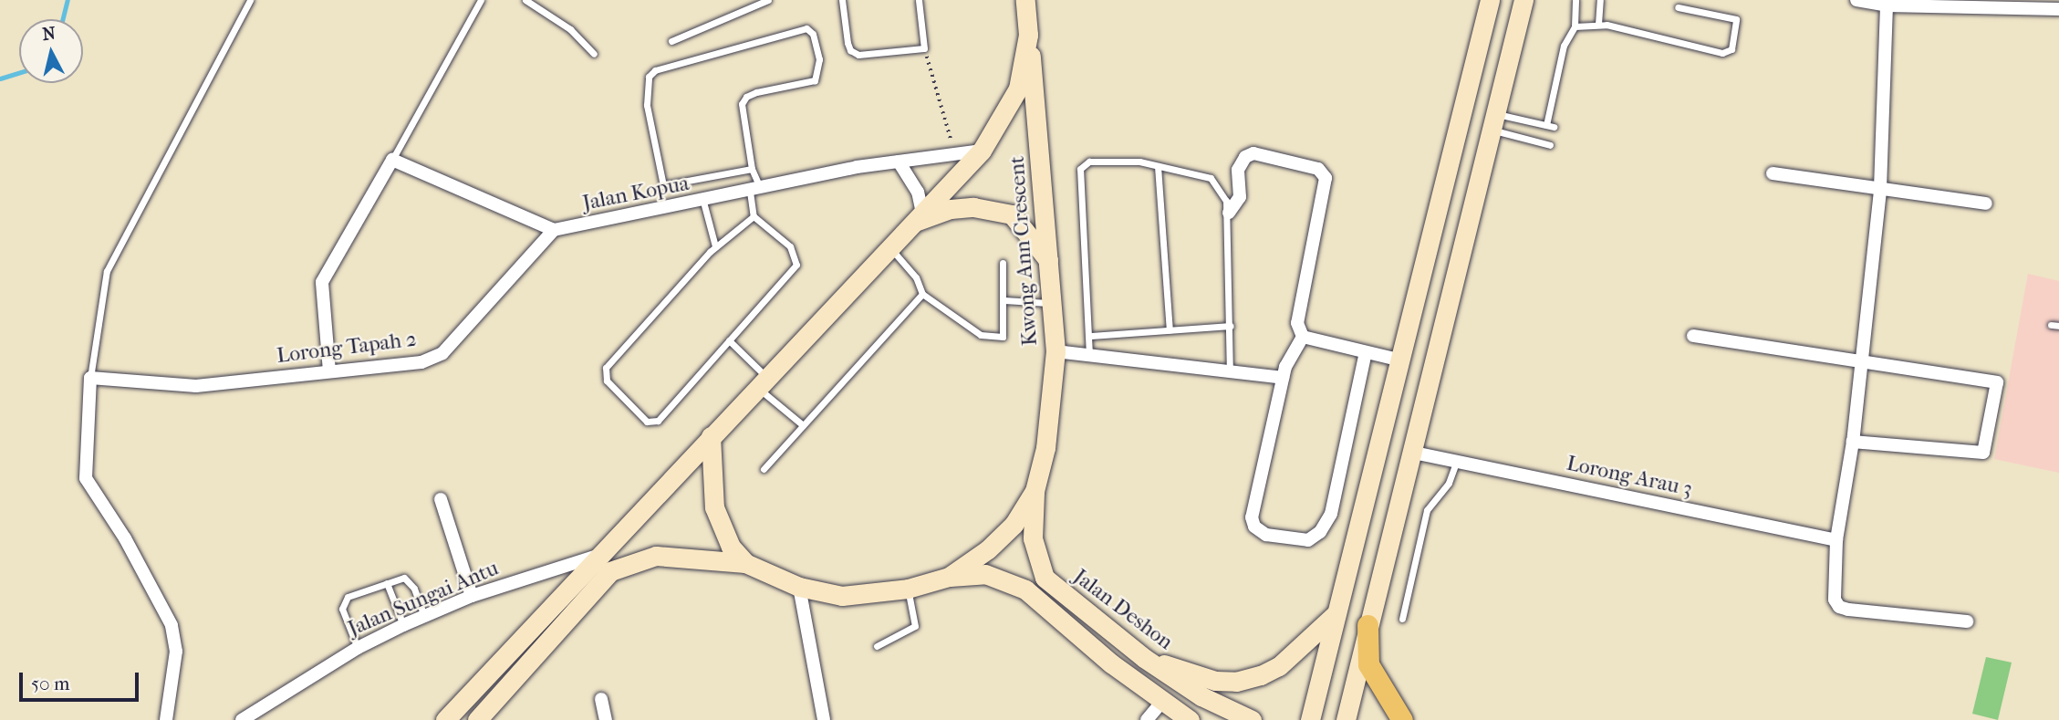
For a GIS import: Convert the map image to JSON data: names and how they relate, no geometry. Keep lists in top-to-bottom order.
{
  "streets": {
    "main road": ["Kwong Ann Crescent", "Jalan Deshon"],
    "street": [
      "Jalan Kopua",
      "Lorong Tapah 2",
      "Lorong Arau 3",
      "Jalan Sungai Antu"
    ]
  },
  "crossings": [
    ["Jalan Kopua", "Lorong Tapah 2"],
    ["Kwong Ann Crescent", "Jalan Deshon"]
  ],
  "scale_bar": "50 m",
  "north": "top"
}
